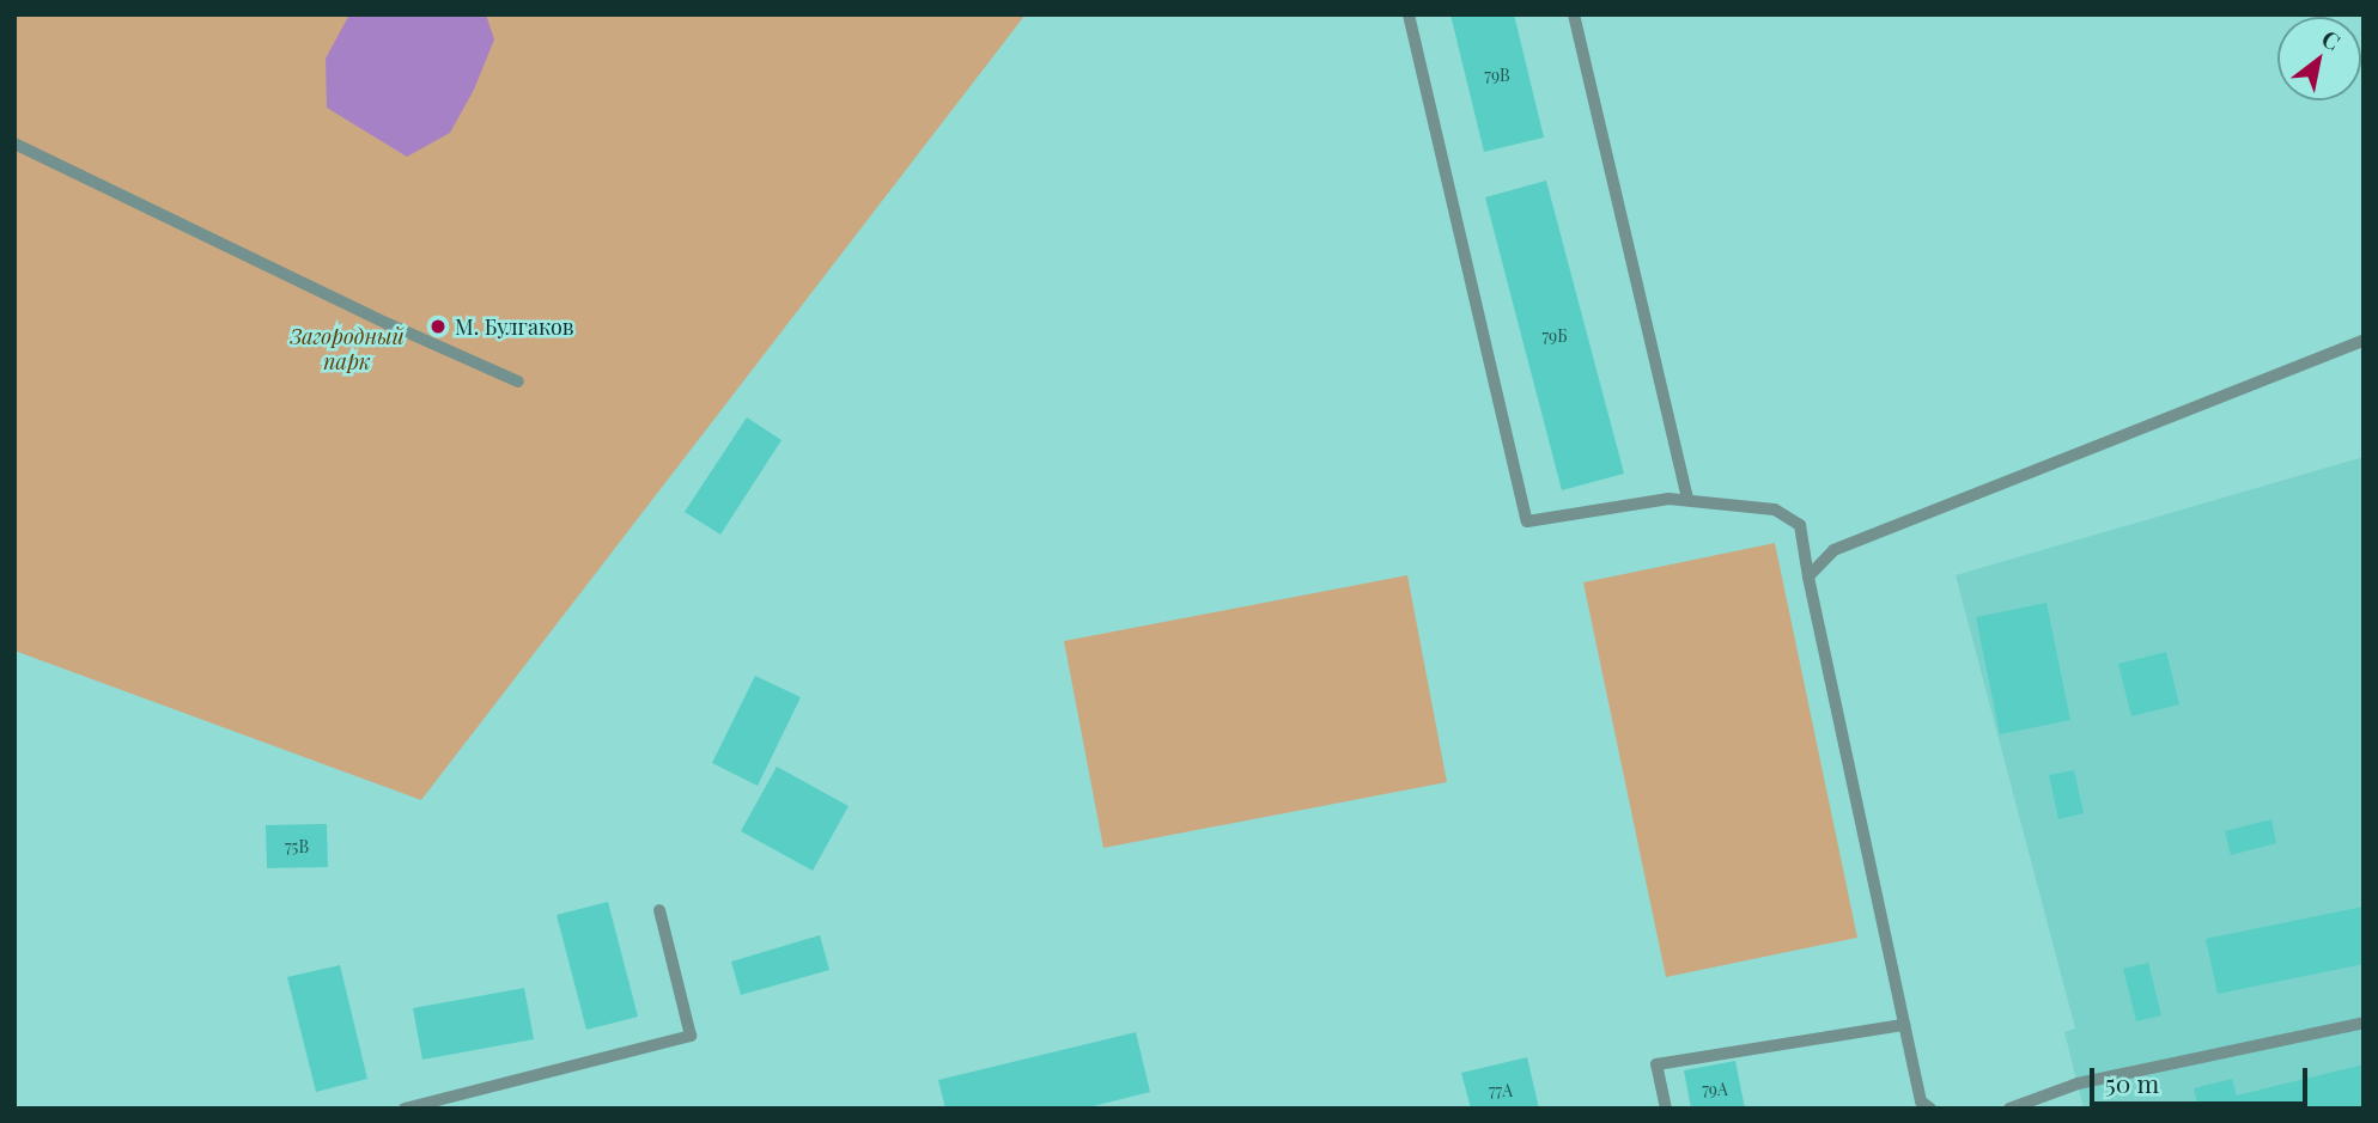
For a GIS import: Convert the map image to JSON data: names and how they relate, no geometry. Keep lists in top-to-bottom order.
{
  "parks": ["Загородный парк"],
  "places": ["М. Булгаков"],
  "house_numbers": [
    "79В",
    "79Б",
    "75В",
    "79А",
    "77А"
  ],
  "scale_bar": "50 m",
  "north": "top right"
}
